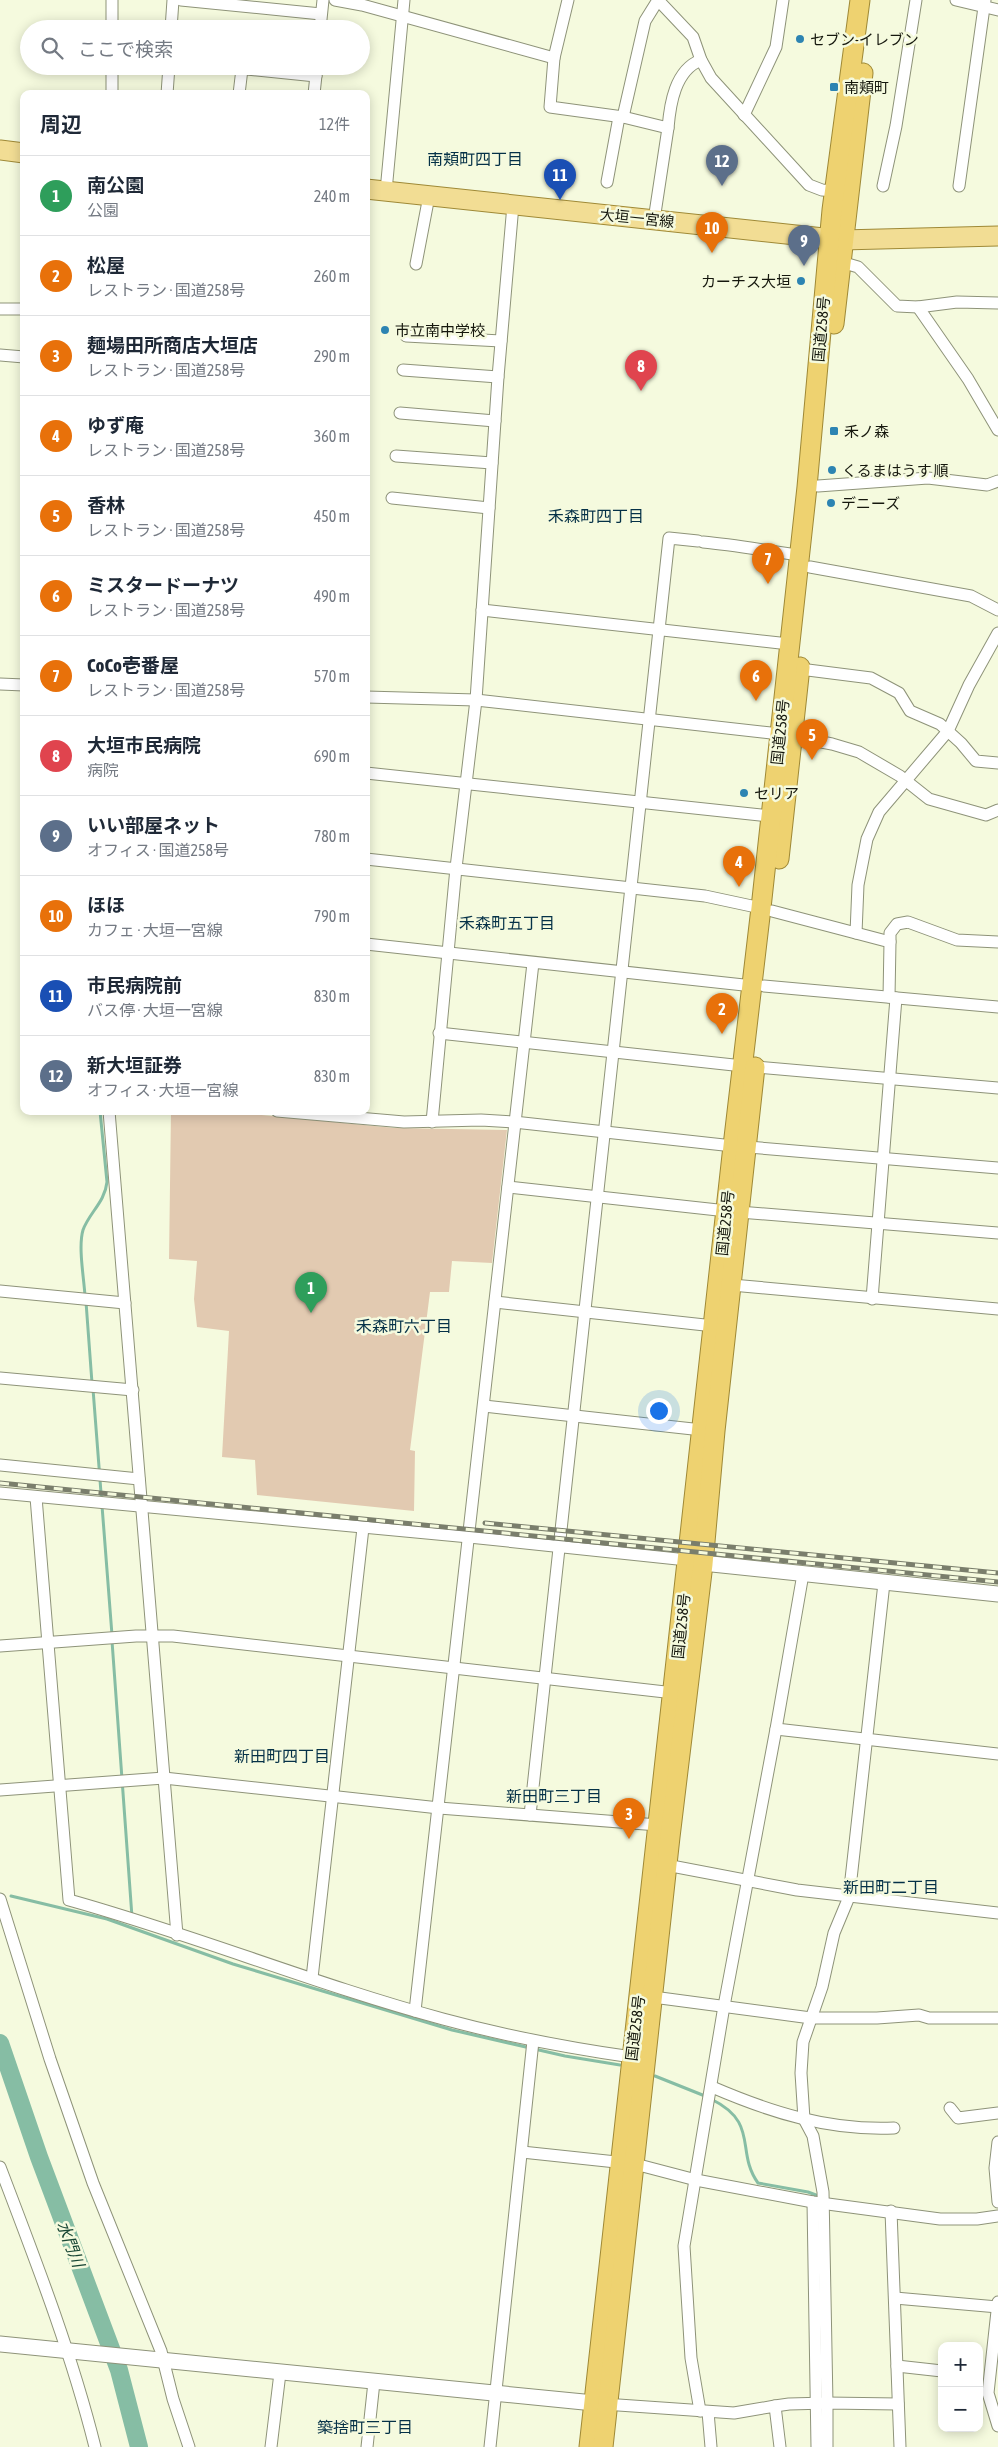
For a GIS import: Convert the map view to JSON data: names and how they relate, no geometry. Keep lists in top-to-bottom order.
{
  "streets": {
    "highway": ["国道258号"],
    "main road": ["大垣一宮線"]
  },
  "crossings": [
    ["大垣一宮線", "国道258号"]
  ],
  "districts": [
    "南頬町四丁目",
    "禾森町四丁目",
    "禾森町五丁目",
    "禾森町六丁目",
    "新田町四丁目",
    "新田町三丁目",
    "新田町二丁目",
    "築捨町三丁目"
  ],
  "water": ["水門川"],
  "places": {
    "other": [
      "セブン-イレブン",
      "カーチス大垣",
      "市立南中学校",
      "くるまはうす 順",
      "デニーズ",
      "セリア"
    ],
    "transit": ["南頬町", "禾ノ森"]
  },
  "page": {
    "search": "ここで検索",
    "heading": ["周辺", "12件"],
    "pins": [
      "12",
      "11",
      "10",
      "9",
      "8",
      "7",
      "6",
      "5",
      "4",
      "2",
      "1",
      "3"
    ],
    "list": [
      {
        "mark": "1",
        "name": "南公園",
        "note": "公園",
        "value": "240 m"
      },
      {
        "mark": "2",
        "name": "松屋",
        "note": "レストラン · 国道258号",
        "value": "260 m"
      },
      {
        "mark": "3",
        "name": "麺場田所商店大垣店",
        "note": "レストラン · 国道258号",
        "value": "290 m"
      },
      {
        "mark": "4",
        "name": "ゆず庵",
        "note": "レストラン · 国道258号",
        "value": "360 m"
      },
      {
        "mark": "5",
        "name": "香林",
        "note": "レストラン · 国道258号",
        "value": "450 m"
      },
      {
        "mark": "6",
        "name": "ミスタードーナツ",
        "note": "レストラン · 国道258号",
        "value": "490 m"
      },
      {
        "mark": "7",
        "name": "CoCo壱番屋",
        "note": "レストラン · 国道258号",
        "value": "570 m"
      },
      {
        "mark": "8",
        "name": "大垣市民病院",
        "note": "病院",
        "value": "690 m"
      },
      {
        "mark": "9",
        "name": "いい部屋ネット",
        "note": "オフィス · 国道258号",
        "value": "780 m"
      },
      {
        "mark": "10",
        "name": "ほほ",
        "note": "カフェ · 大垣一宮線",
        "value": "790 m"
      },
      {
        "mark": "11",
        "name": "市民病院前",
        "note": "バス停 · 大垣一宮線",
        "value": "830 m"
      },
      {
        "mark": "12",
        "name": "新大垣証券",
        "note": "オフィス · 大垣一宮線",
        "value": "830 m"
      }
    ],
    "map_buttons": ["+", "−"]
  }
}
